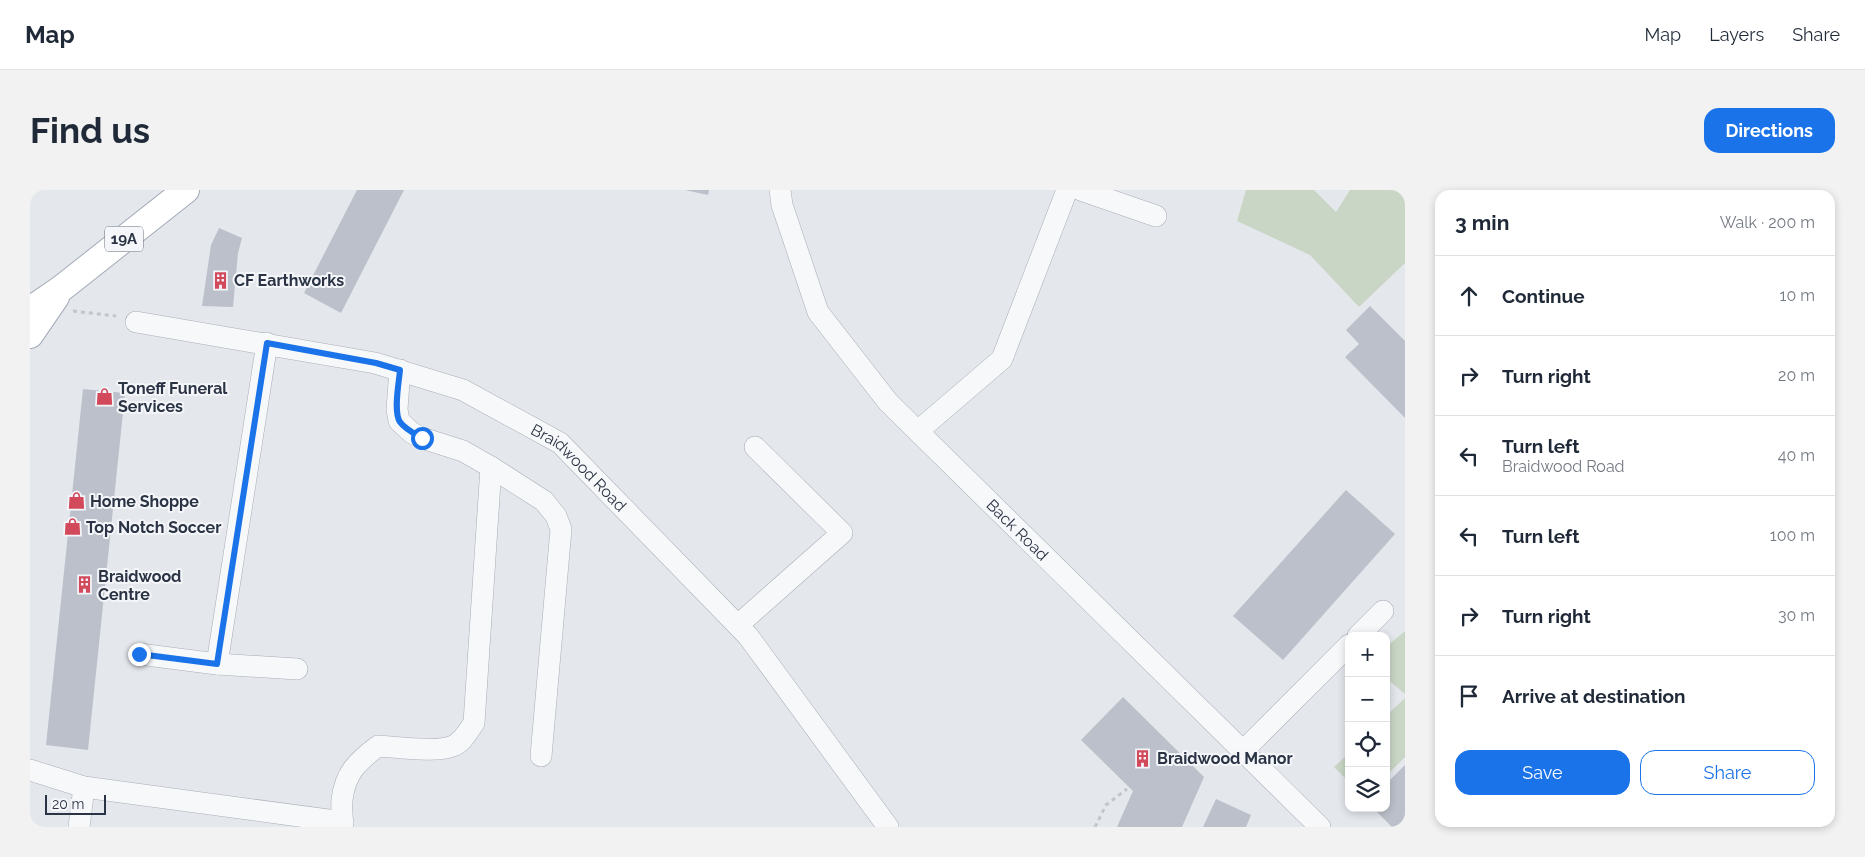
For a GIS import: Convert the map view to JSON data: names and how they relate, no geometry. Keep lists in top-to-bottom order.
{
  "streets": {
    "main road": ["19A"],
    "street": ["Braidwood Road", "Back Road"]
  },
  "places": {
    "building": ["CF Earthworks", "Braidwood Centre", "Braidwood Manor"],
    "shop": ["Toneff Funeral Services", "Home Shoppe", "Top Notch Soccer"]
  },
  "scale_bar": "20 m",
  "page": {
    "header": "Map",
    "nav": ["Map", "Layers", "Share"],
    "buttons": [
      "Directions",
      ["Save", "Share"]
    ],
    "title": "Find us",
    "heading": ["3 min", "Walk · 200 m"],
    "list": [
      ["Continue", "10 m"],
      ["Turn right", "20 m"],
      ["Turn left", "Braidwood Road", "40 m"],
      ["Turn left", "100 m"],
      ["Turn right", "30 m"],
      "Arrive at destination"
    ],
    "map_buttons": ["+", "−"],
    "scale": "20 m"
  }
}
